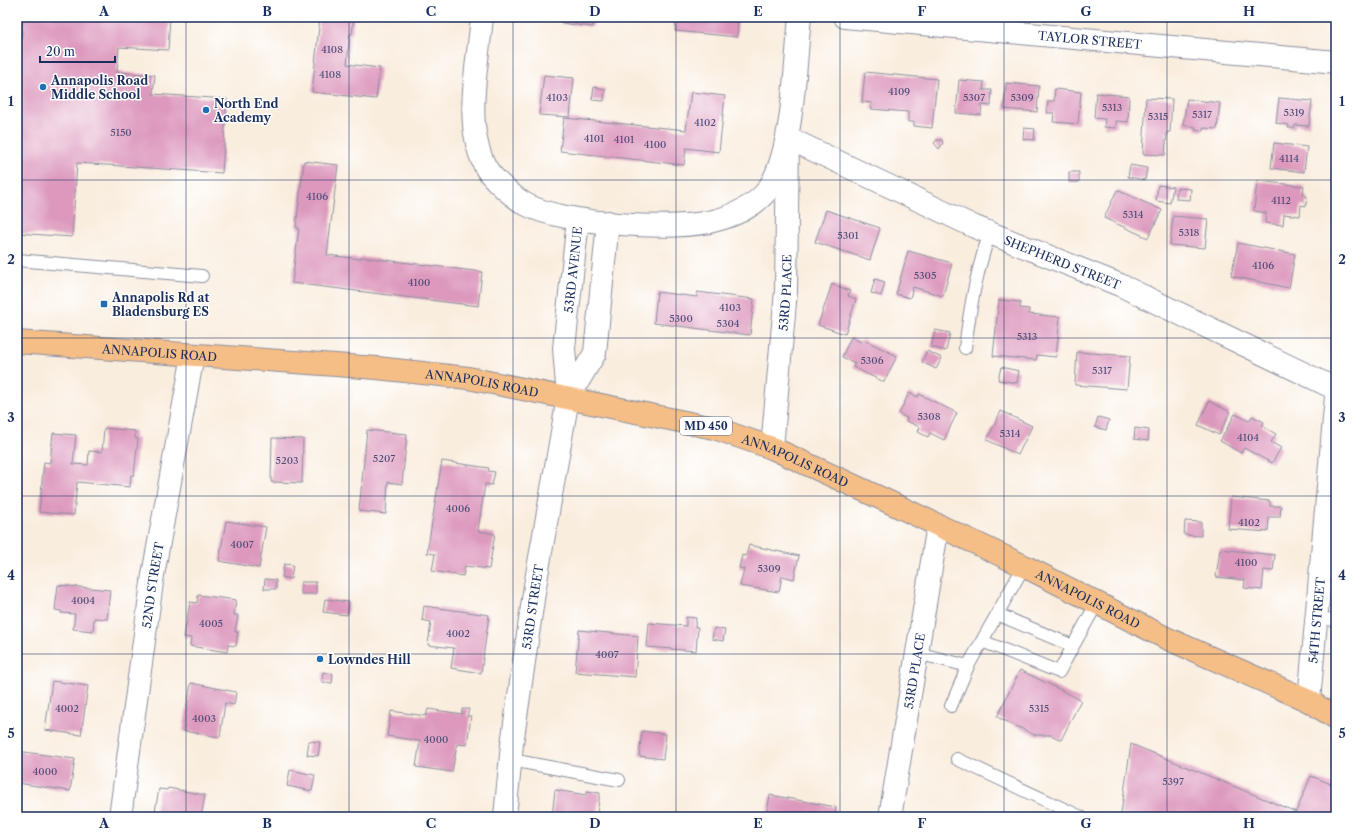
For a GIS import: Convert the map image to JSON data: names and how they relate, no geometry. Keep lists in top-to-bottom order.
{
  "streets": {
    "main road": ["ANNAPOLIS ROAD", "MD 450"],
    "street": [
      "TAYLOR STREET",
      "SHEPHERD STREET",
      "53RD AVENUE",
      "53RD PLACE",
      "52ND STREET",
      "53RD STREET",
      "54TH STREET"
    ]
  },
  "crossings": [
    ["SHEPHERD STREET", "53RD PLACE"],
    ["53RD AVENUE", "53RD PLACE"],
    ["53RD AVENUE", "ANNAPOLIS ROAD"],
    ["53RD AVENUE", "53RD STREET"],
    ["53RD PLACE", "ANNAPOLIS ROAD"],
    ["ANNAPOLIS ROAD", "52ND STREET"],
    ["ANNAPOLIS ROAD", "53RD STREET"],
    ["ANNAPOLIS ROAD", "54TH STREET"]
  ],
  "places": {
    "other": ["Annapolis Road Middle School", "North End Academy", "Lowndes Hill"],
    "transit": ["Annapolis Rd at Bladensburg ES"]
  },
  "house_numbers": [
    "4108",
    "4108",
    "4109",
    "4103",
    "5307",
    "5309",
    "5313",
    "5319",
    "5317",
    "5315",
    "4102",
    "5150",
    "4101",
    "4101",
    "4100",
    "4114",
    "4106",
    "4112",
    "5314",
    "5318",
    "5301",
    "4106",
    "5305",
    "4100",
    "4103",
    "5300",
    "5304",
    "5313",
    "5306",
    "5317",
    "5308",
    "5314",
    "4104",
    "5207",
    "5203",
    "4006",
    "4102",
    "4007",
    "4100",
    "5309",
    "4004",
    "4005",
    "4002",
    "4007",
    "4002",
    "5315",
    "4003",
    "4000",
    "4000",
    "5397"
  ],
  "scale_bar": "20 m",
  "grid": {
    "columns": [
      "A",
      "B",
      "C",
      "D",
      "E",
      "F",
      "G",
      "H"
    ],
    "rows": [
      "1",
      "2",
      "3",
      "4",
      "5"
    ]
  }
}
